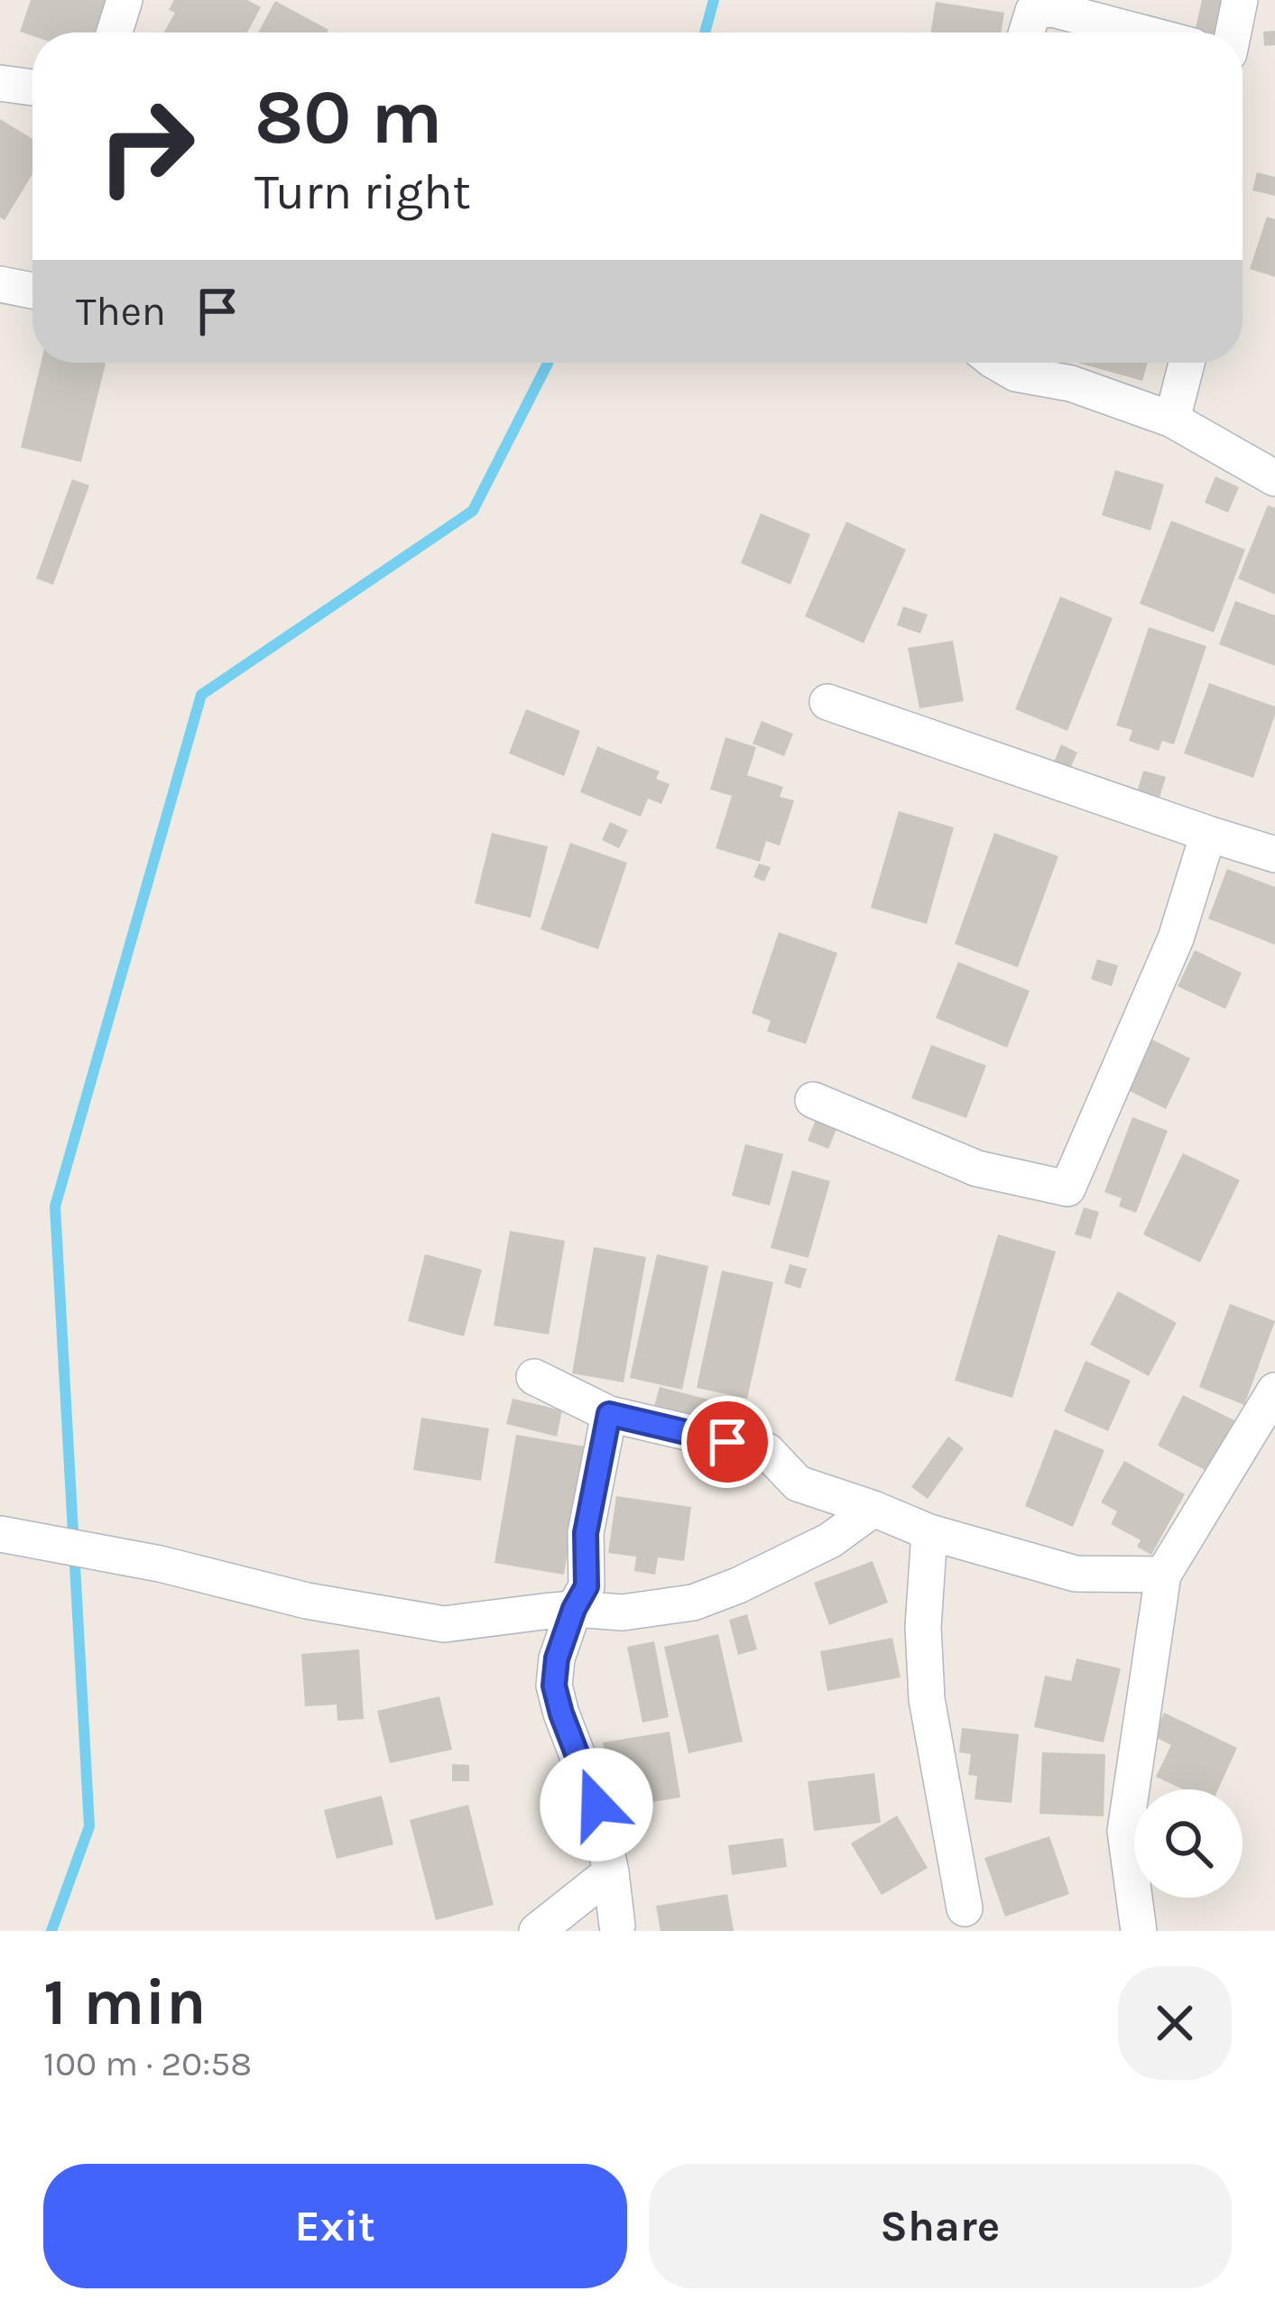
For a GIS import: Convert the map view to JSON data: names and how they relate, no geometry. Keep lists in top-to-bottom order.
{
  "page": {
    "turn": ["80 m", "Turn right"],
    "then": "Then",
    "heading": ["1 min", "100 m · 20:58"],
    "buttons": ["Exit", "Share"]
  }
}
